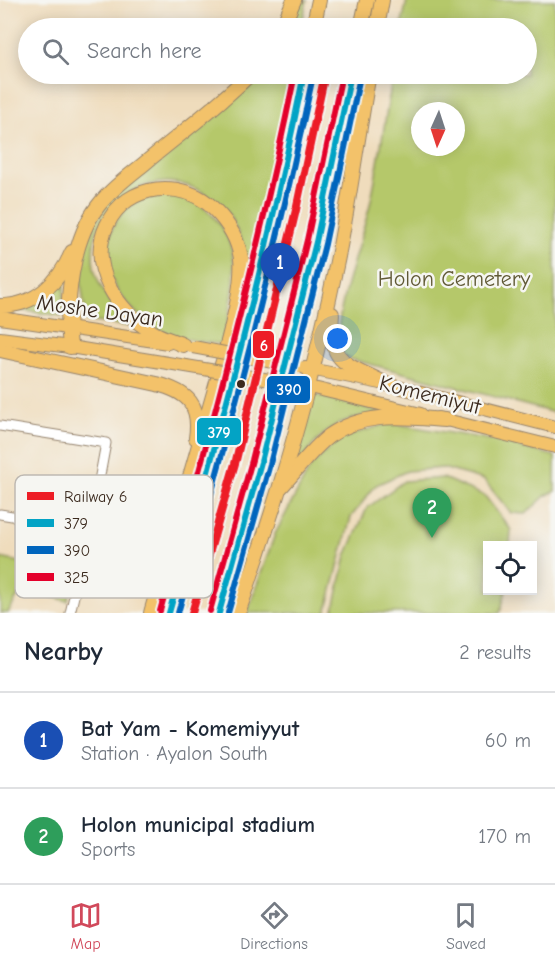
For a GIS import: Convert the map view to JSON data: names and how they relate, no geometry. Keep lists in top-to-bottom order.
{
  "streets": {
    "main road": ["Moshe Dayan", "Komemiyut"]
  },
  "crossings": [
    ["Moshe Dayan", "Komemiyut"]
  ],
  "parks": ["Holon Cemetery"],
  "lines": [
    "rail line 6",
    "transit line 379",
    "transit line 390",
    "transit line 325"
  ],
  "legend": [
    "Railway 6",
    "379",
    "390",
    "325"
  ],
  "north": "bottom",
  "page": {
    "search": "Search here",
    "pins": ["1", "2"],
    "heading": ["Nearby", "2 results"],
    "list": [
      {
        "mark": "1",
        "name": "Bat Yam - Komemiyyut",
        "note": "Station · Ayalon South",
        "value": "60 m"
      },
      {
        "mark": "2",
        "name": "Holon municipal stadium",
        "note": "Sports",
        "value": "170 m"
      }
    ],
    "nav": ["Map", "Directions", "Saved"]
  }
}
